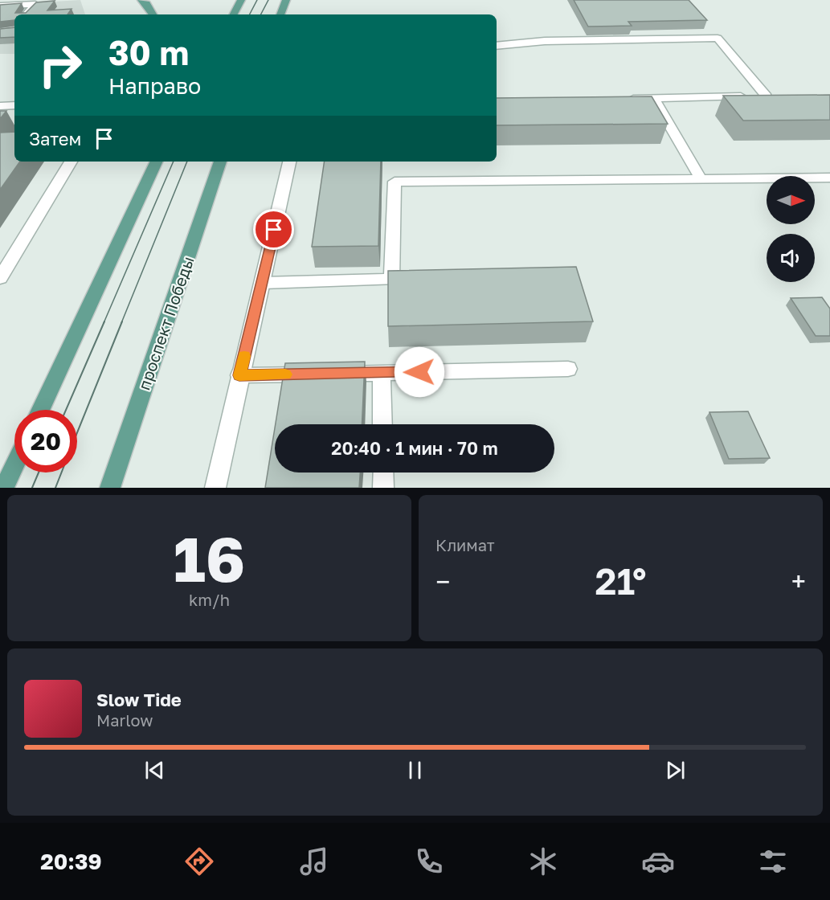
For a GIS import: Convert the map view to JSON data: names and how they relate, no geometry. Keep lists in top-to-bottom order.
{
  "streets": {
    "main road": ["проспект Победы"]
  },
  "north": "right",
  "page": {
    "turn": ["30 m", "Направо"],
    "then": "Затем",
    "limit": "20",
    "trip": "20:40 · 1 мин · 70 m",
    "tile": [
      ["16", "km/h"],
      "Климат"
    ],
    "heat": ["−", "21°", "+"],
    "song": ["Slow Tide", "Marlow"],
    "tabs": "20:39"
  }
}
